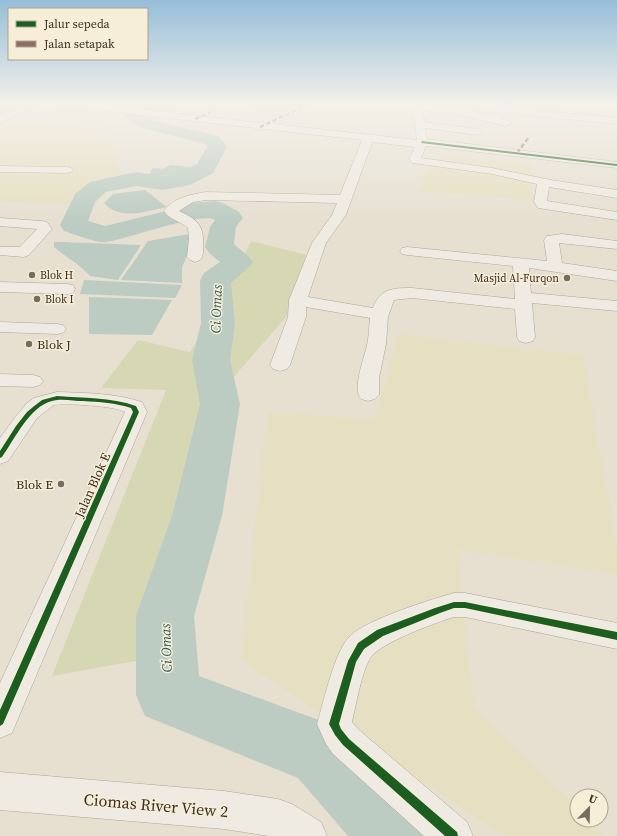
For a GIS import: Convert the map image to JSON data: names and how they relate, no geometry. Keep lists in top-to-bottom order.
{
  "streets": {
    "street": ["Jalan Blok E", "Ciomas River View 2"]
  },
  "water": ["Ci Omas"],
  "places": [
    "Blok H",
    "Masjid Al-Furqon",
    "Blok I",
    "Blok J",
    "Blok E"
  ],
  "legend": ["Jalur sepeda", "Jalan setapak"],
  "north": "top right"
}
